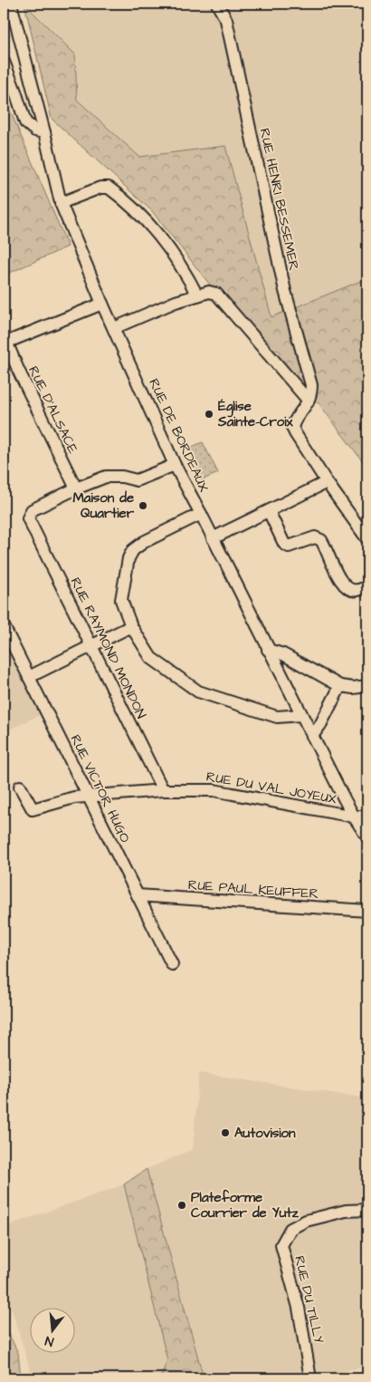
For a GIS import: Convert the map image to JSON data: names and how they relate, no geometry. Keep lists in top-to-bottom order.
{
  "streets": {
    "street": [
      "RUE HENRI BESSEMER",
      "RUE D'ALSACE",
      "RUE DE BORDEAUX",
      "RUE RAYMOND MONDON",
      "RUE DU VAL JOYEUX",
      "RUE VICTOR HUGO",
      "RUE PAUL KEUFFER",
      "RUE DU TILLY"
    ]
  },
  "crossings": [
    ["RUE D'ALSACE", "RUE RAYMOND MONDON"],
    ["RUE DE BORDEAUX", "RUE DU VAL JOYEUX"],
    ["RUE RAYMOND MONDON", "RUE DU VAL JOYEUX"],
    ["RUE DU VAL JOYEUX", "RUE VICTOR HUGO"],
    ["RUE VICTOR HUGO", "RUE PAUL KEUFFER"]
  ],
  "places": [
    "Église Sainte-Croix",
    "Maison de Quartier",
    "Autovision",
    "Plateforme Courrier de Yutz"
  ],
  "north": "bottom"
}
